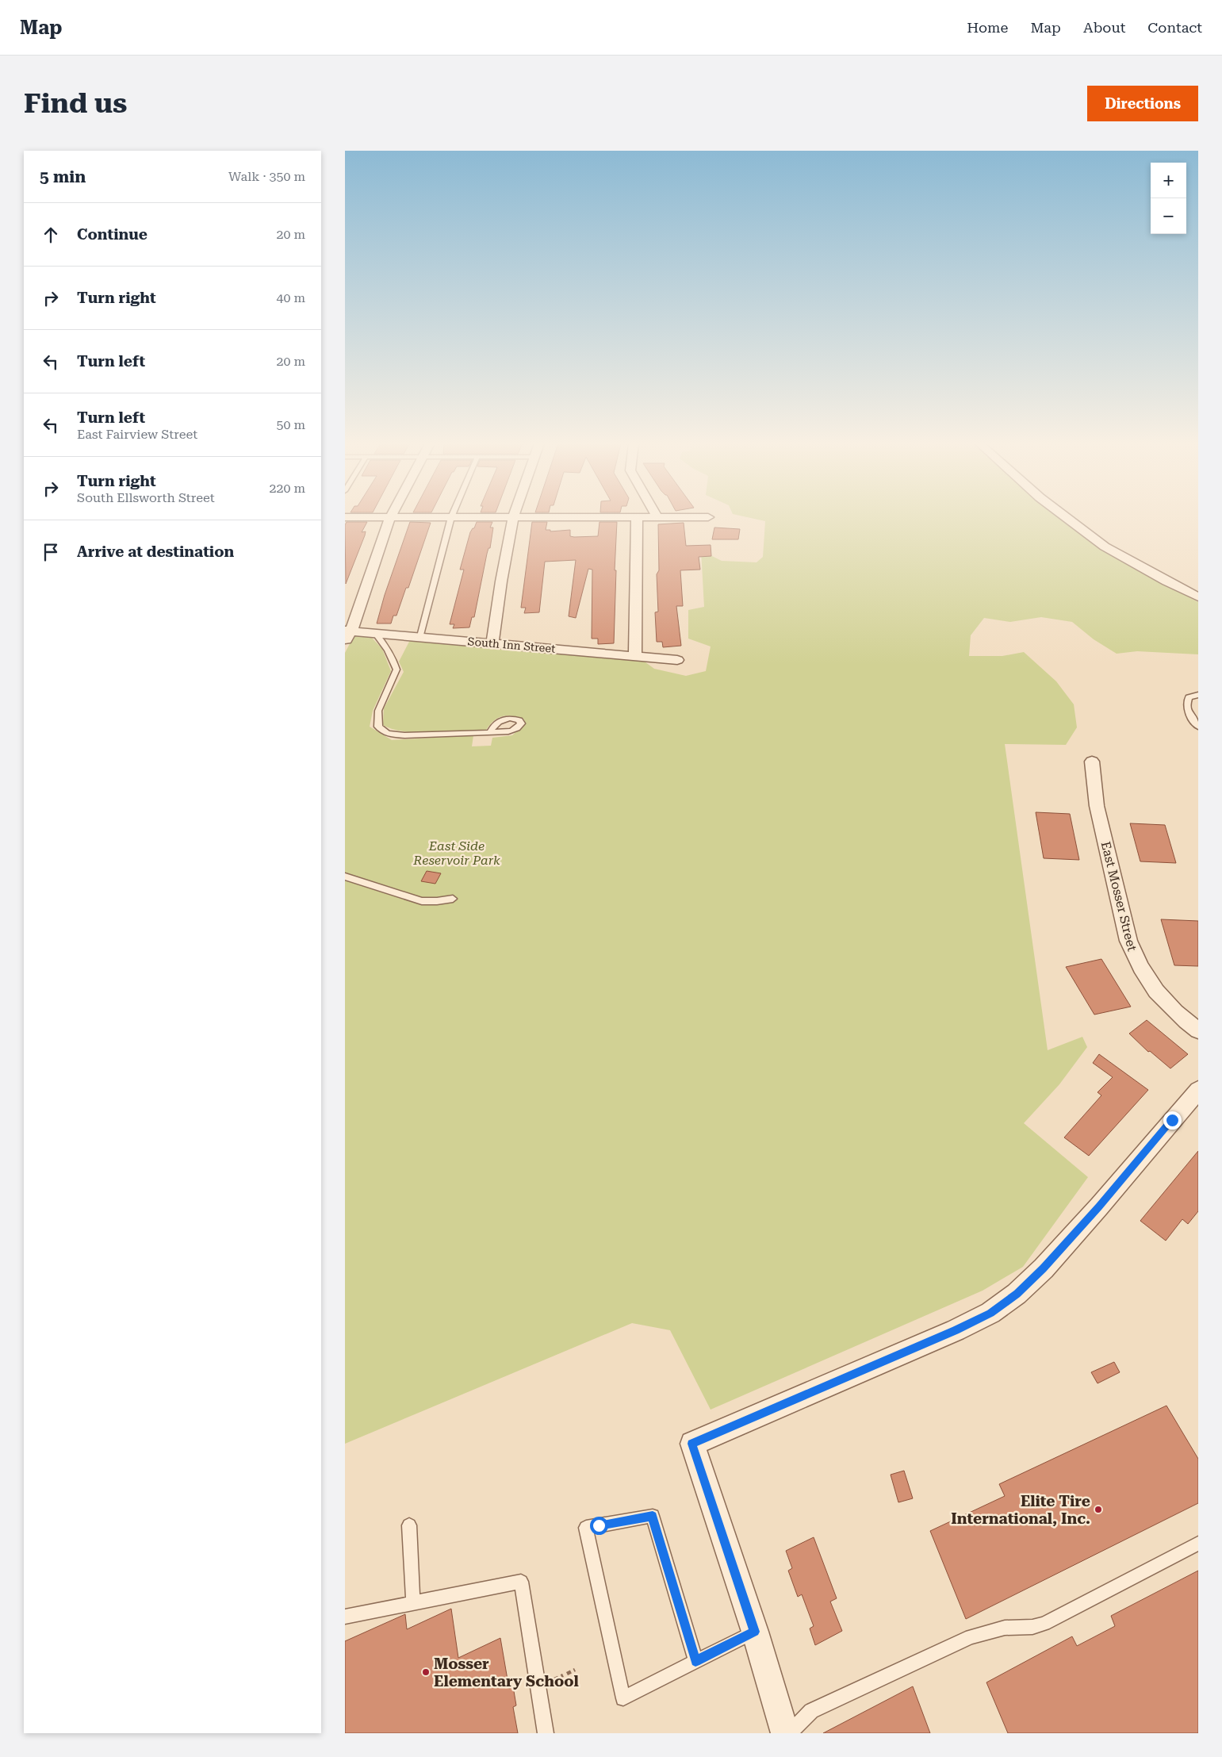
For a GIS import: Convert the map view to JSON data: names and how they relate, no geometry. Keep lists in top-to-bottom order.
{
  "streets": {
    "street": ["South Inn Street", "East Mosser Street"]
  },
  "parks": ["East Side Reservoir Park"],
  "places": ["Elite Tire International, Inc.", "Mosser Elementary School"],
  "page": {
    "header": "Map",
    "nav": [
      "Home",
      "Map",
      "About",
      "Contact"
    ],
    "buttons": "Directions",
    "title": "Find us",
    "heading": ["5 min", "Walk · 350 m"],
    "map_buttons": ["+", "−"],
    "list": [
      ["Continue", "20 m"],
      ["Turn right", "40 m"],
      ["Turn left", "20 m"],
      ["Turn left", "East Fairview Street", "50 m"],
      ["Turn right", "South Ellsworth Street", "220 m"],
      "Arrive at destination"
    ]
  }
}
